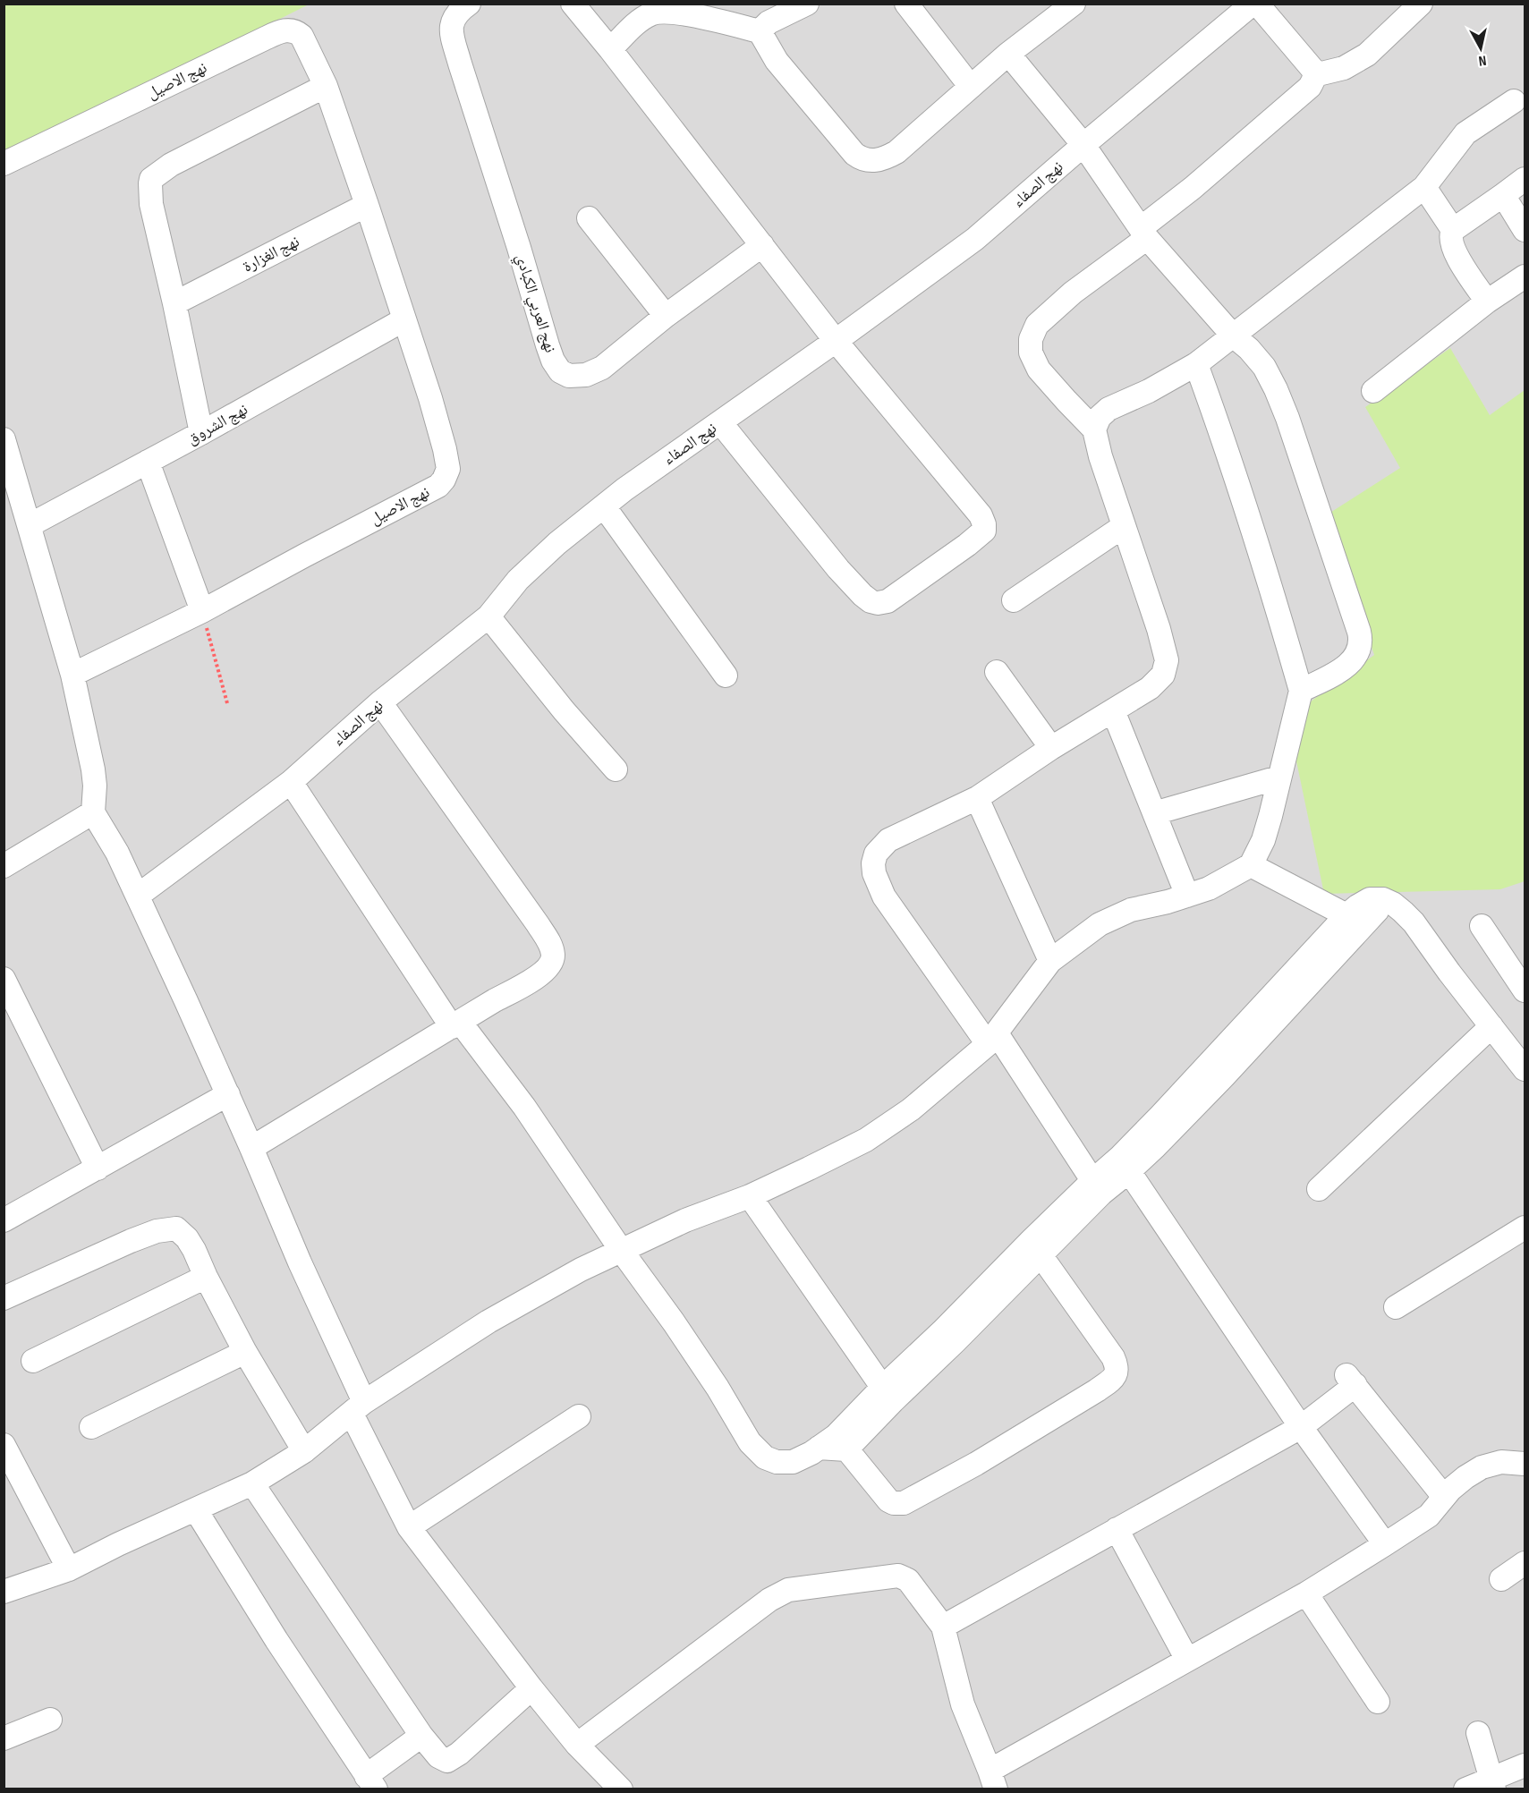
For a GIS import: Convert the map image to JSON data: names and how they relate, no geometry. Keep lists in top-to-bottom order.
{
  "streets": {
    "street": [
      "نهج الاصيل",
      "نهج الصفاء",
      "نهج الغزارة",
      "نهج العربي الكبادي",
      "نهج الشروق"
    ]
  },
  "crossings": [
    ["نهج الاصيل", "نهج الغزارة"],
    ["نهج الاصيل", "نهج الشروق"]
  ],
  "north": "bottom"
}
